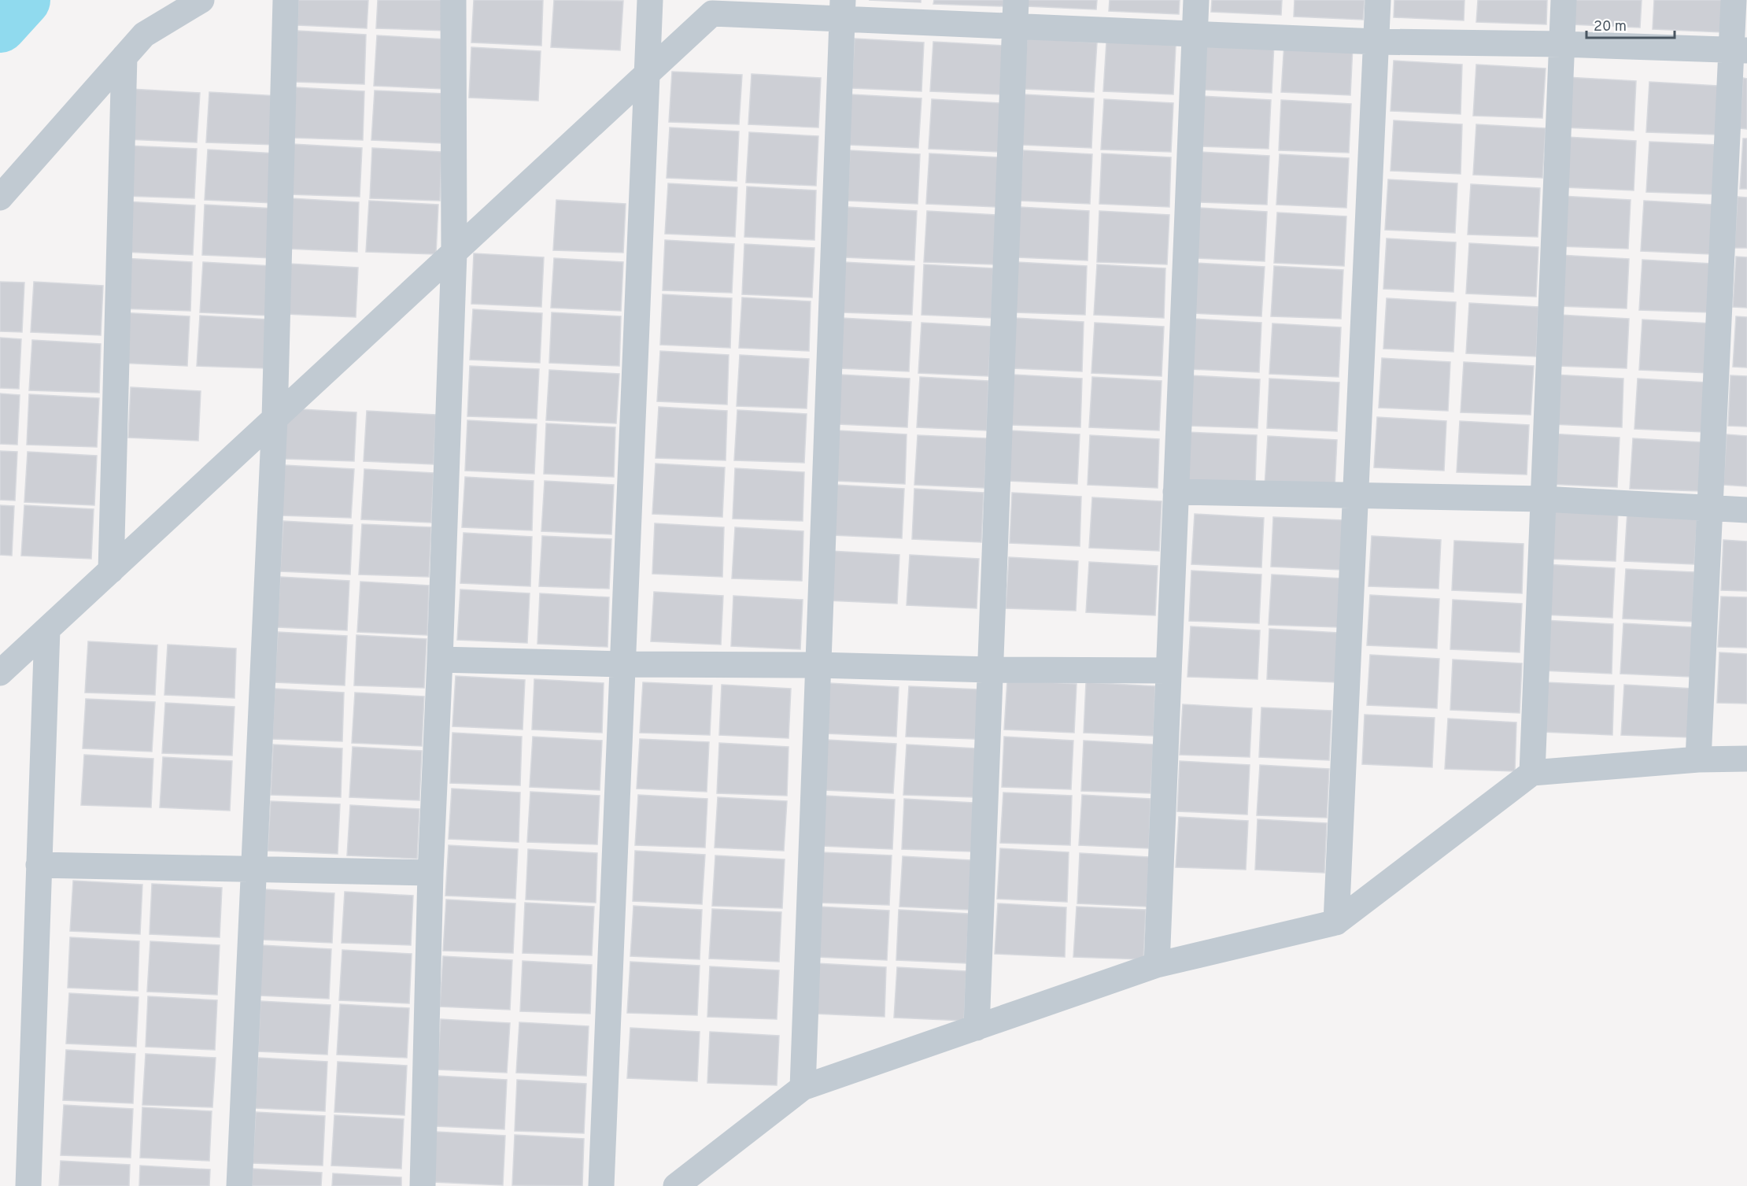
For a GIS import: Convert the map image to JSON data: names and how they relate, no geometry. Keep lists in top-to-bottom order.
{
  "scale_bar": "20 m"
}
